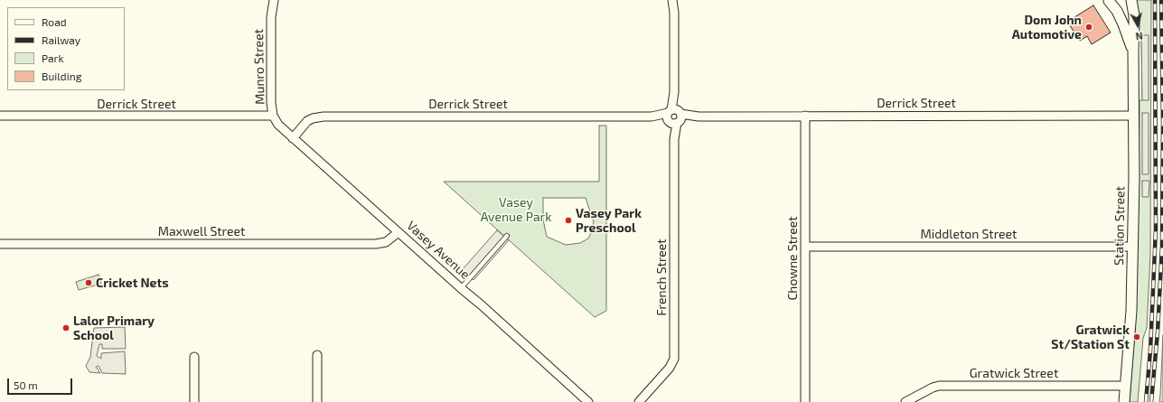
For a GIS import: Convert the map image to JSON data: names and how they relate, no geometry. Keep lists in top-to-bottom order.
{
  "streets": {
    "street": [
      "Munro Street",
      "Derrick Street",
      "Station Street",
      "Maxwell Street",
      "Middleton Street",
      "Vasey Avenue",
      "Chowne Street",
      "French Street",
      "Gratwick Street"
    ]
  },
  "crossings": [
    ["Munro Street", "Derrick Street"],
    ["Munro Street", "Vasey Avenue"],
    ["Derrick Street", "Station Street"],
    ["Derrick Street", "Vasey Avenue"],
    ["Derrick Street", "Chowne Street"],
    ["Derrick Street", "French Street"],
    ["Station Street", "Middleton Street"],
    ["Station Street", "Gratwick Street"],
    ["Maxwell Street", "Vasey Avenue"],
    ["Middleton Street", "Chowne Street"]
  ],
  "parks": ["Vasey Avenue Park"],
  "places": [
    "Dom John Automotive",
    "Vasey Park Preschool",
    "Cricket Nets",
    "Lalor Primary School",
    "Gratwick St/Station St"
  ],
  "legend": [
    "Road",
    "Railway",
    "Park",
    "Building"
  ],
  "scale_bar": "50 m",
  "north": "bottom"
}
